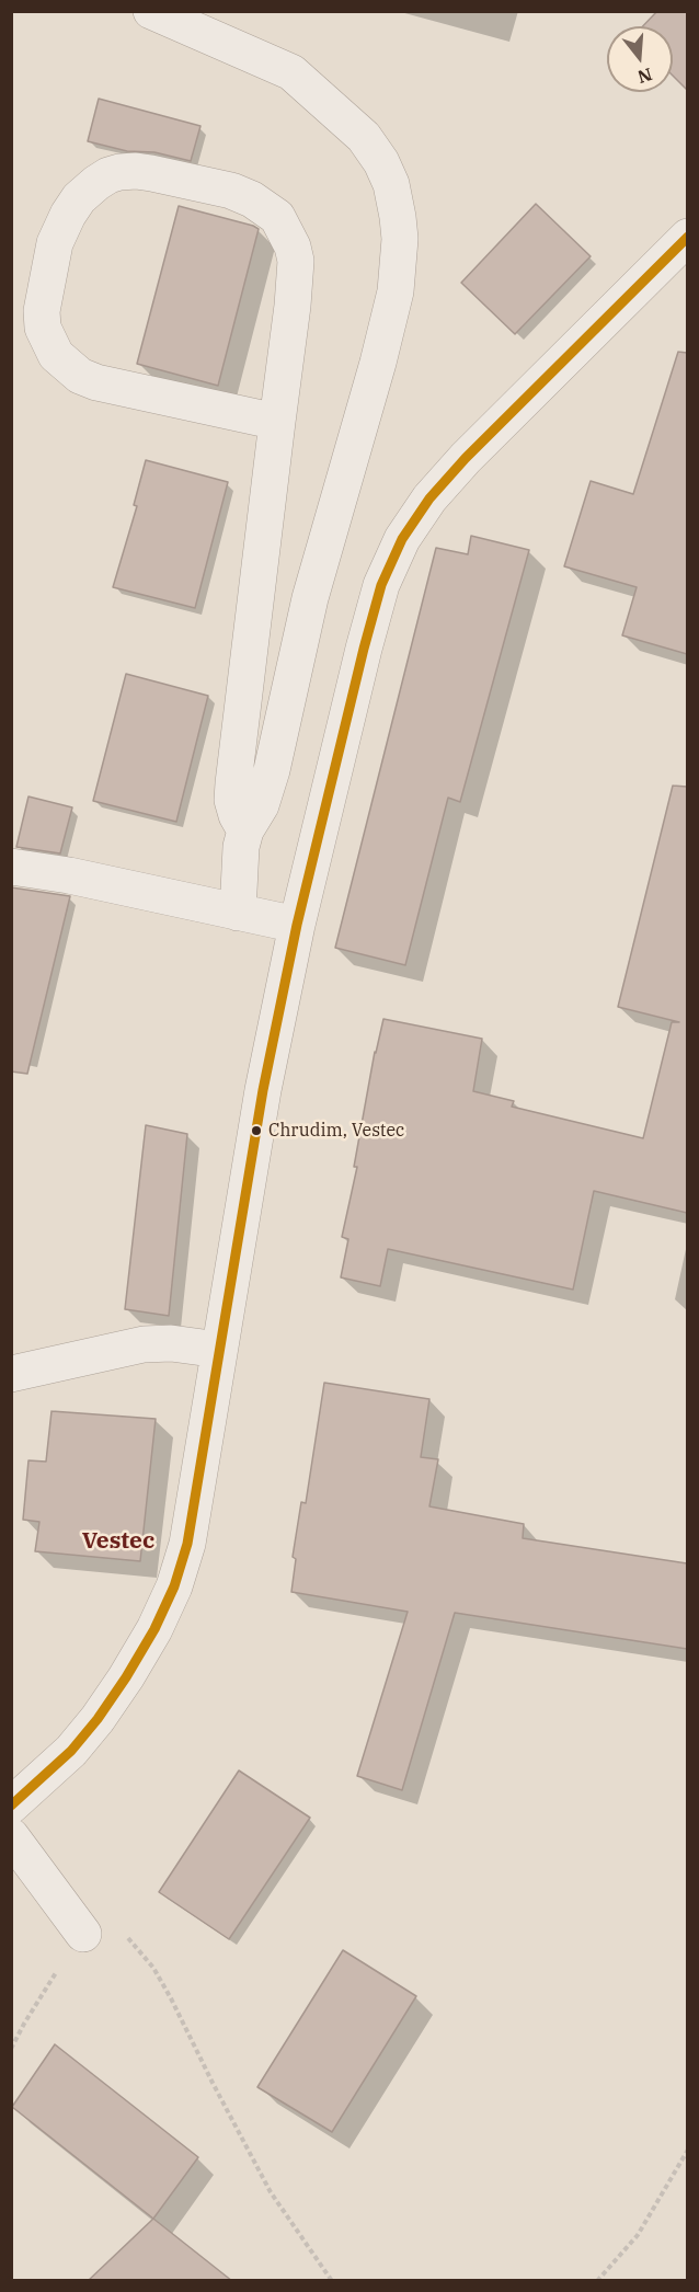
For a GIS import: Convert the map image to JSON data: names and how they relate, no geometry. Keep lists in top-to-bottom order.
{
  "districts": ["Vestec"],
  "places": ["Chrudim, Vestec"],
  "north": "bottom"
}
